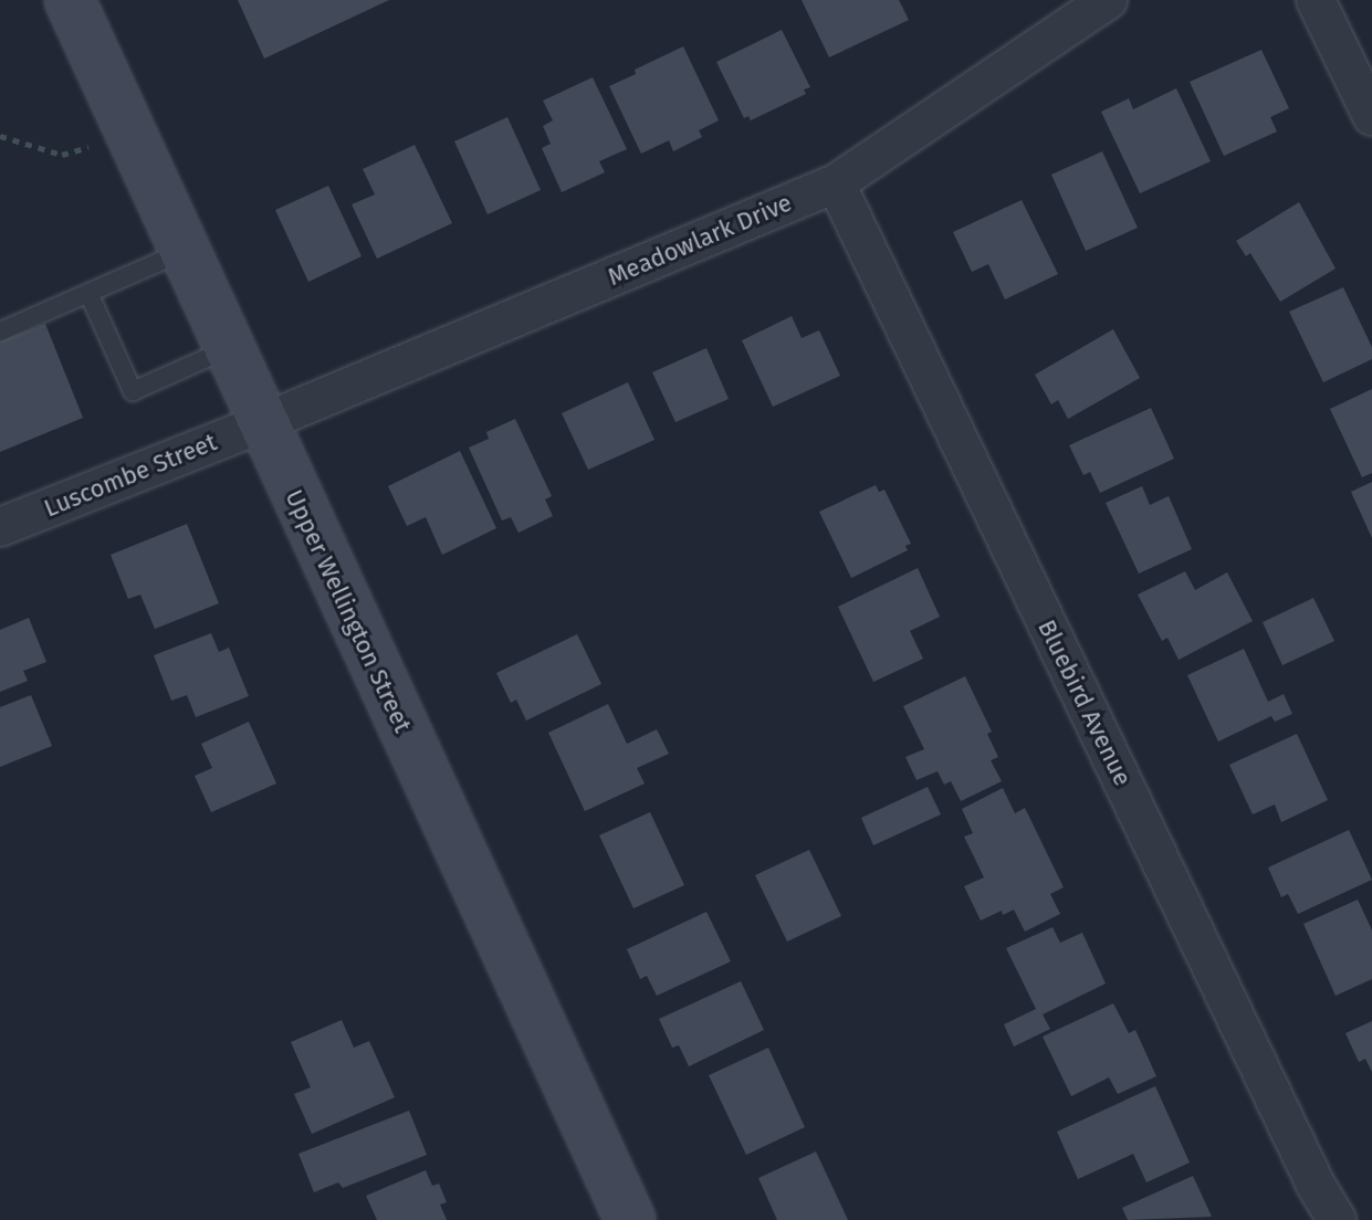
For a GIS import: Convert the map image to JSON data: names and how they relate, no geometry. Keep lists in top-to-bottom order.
{
  "streets": {
    "main road": ["Upper Wellington Street"],
    "street": ["Meadowlark Drive", "Luscombe Street", "Bluebird Avenue"]
  },
  "crossings": [
    ["Meadowlark Drive", "Luscombe Street"],
    ["Meadowlark Drive", "Upper Wellington Street"],
    ["Meadowlark Drive", "Bluebird Avenue"],
    ["Luscombe Street", "Upper Wellington Street"]
  ]
}
